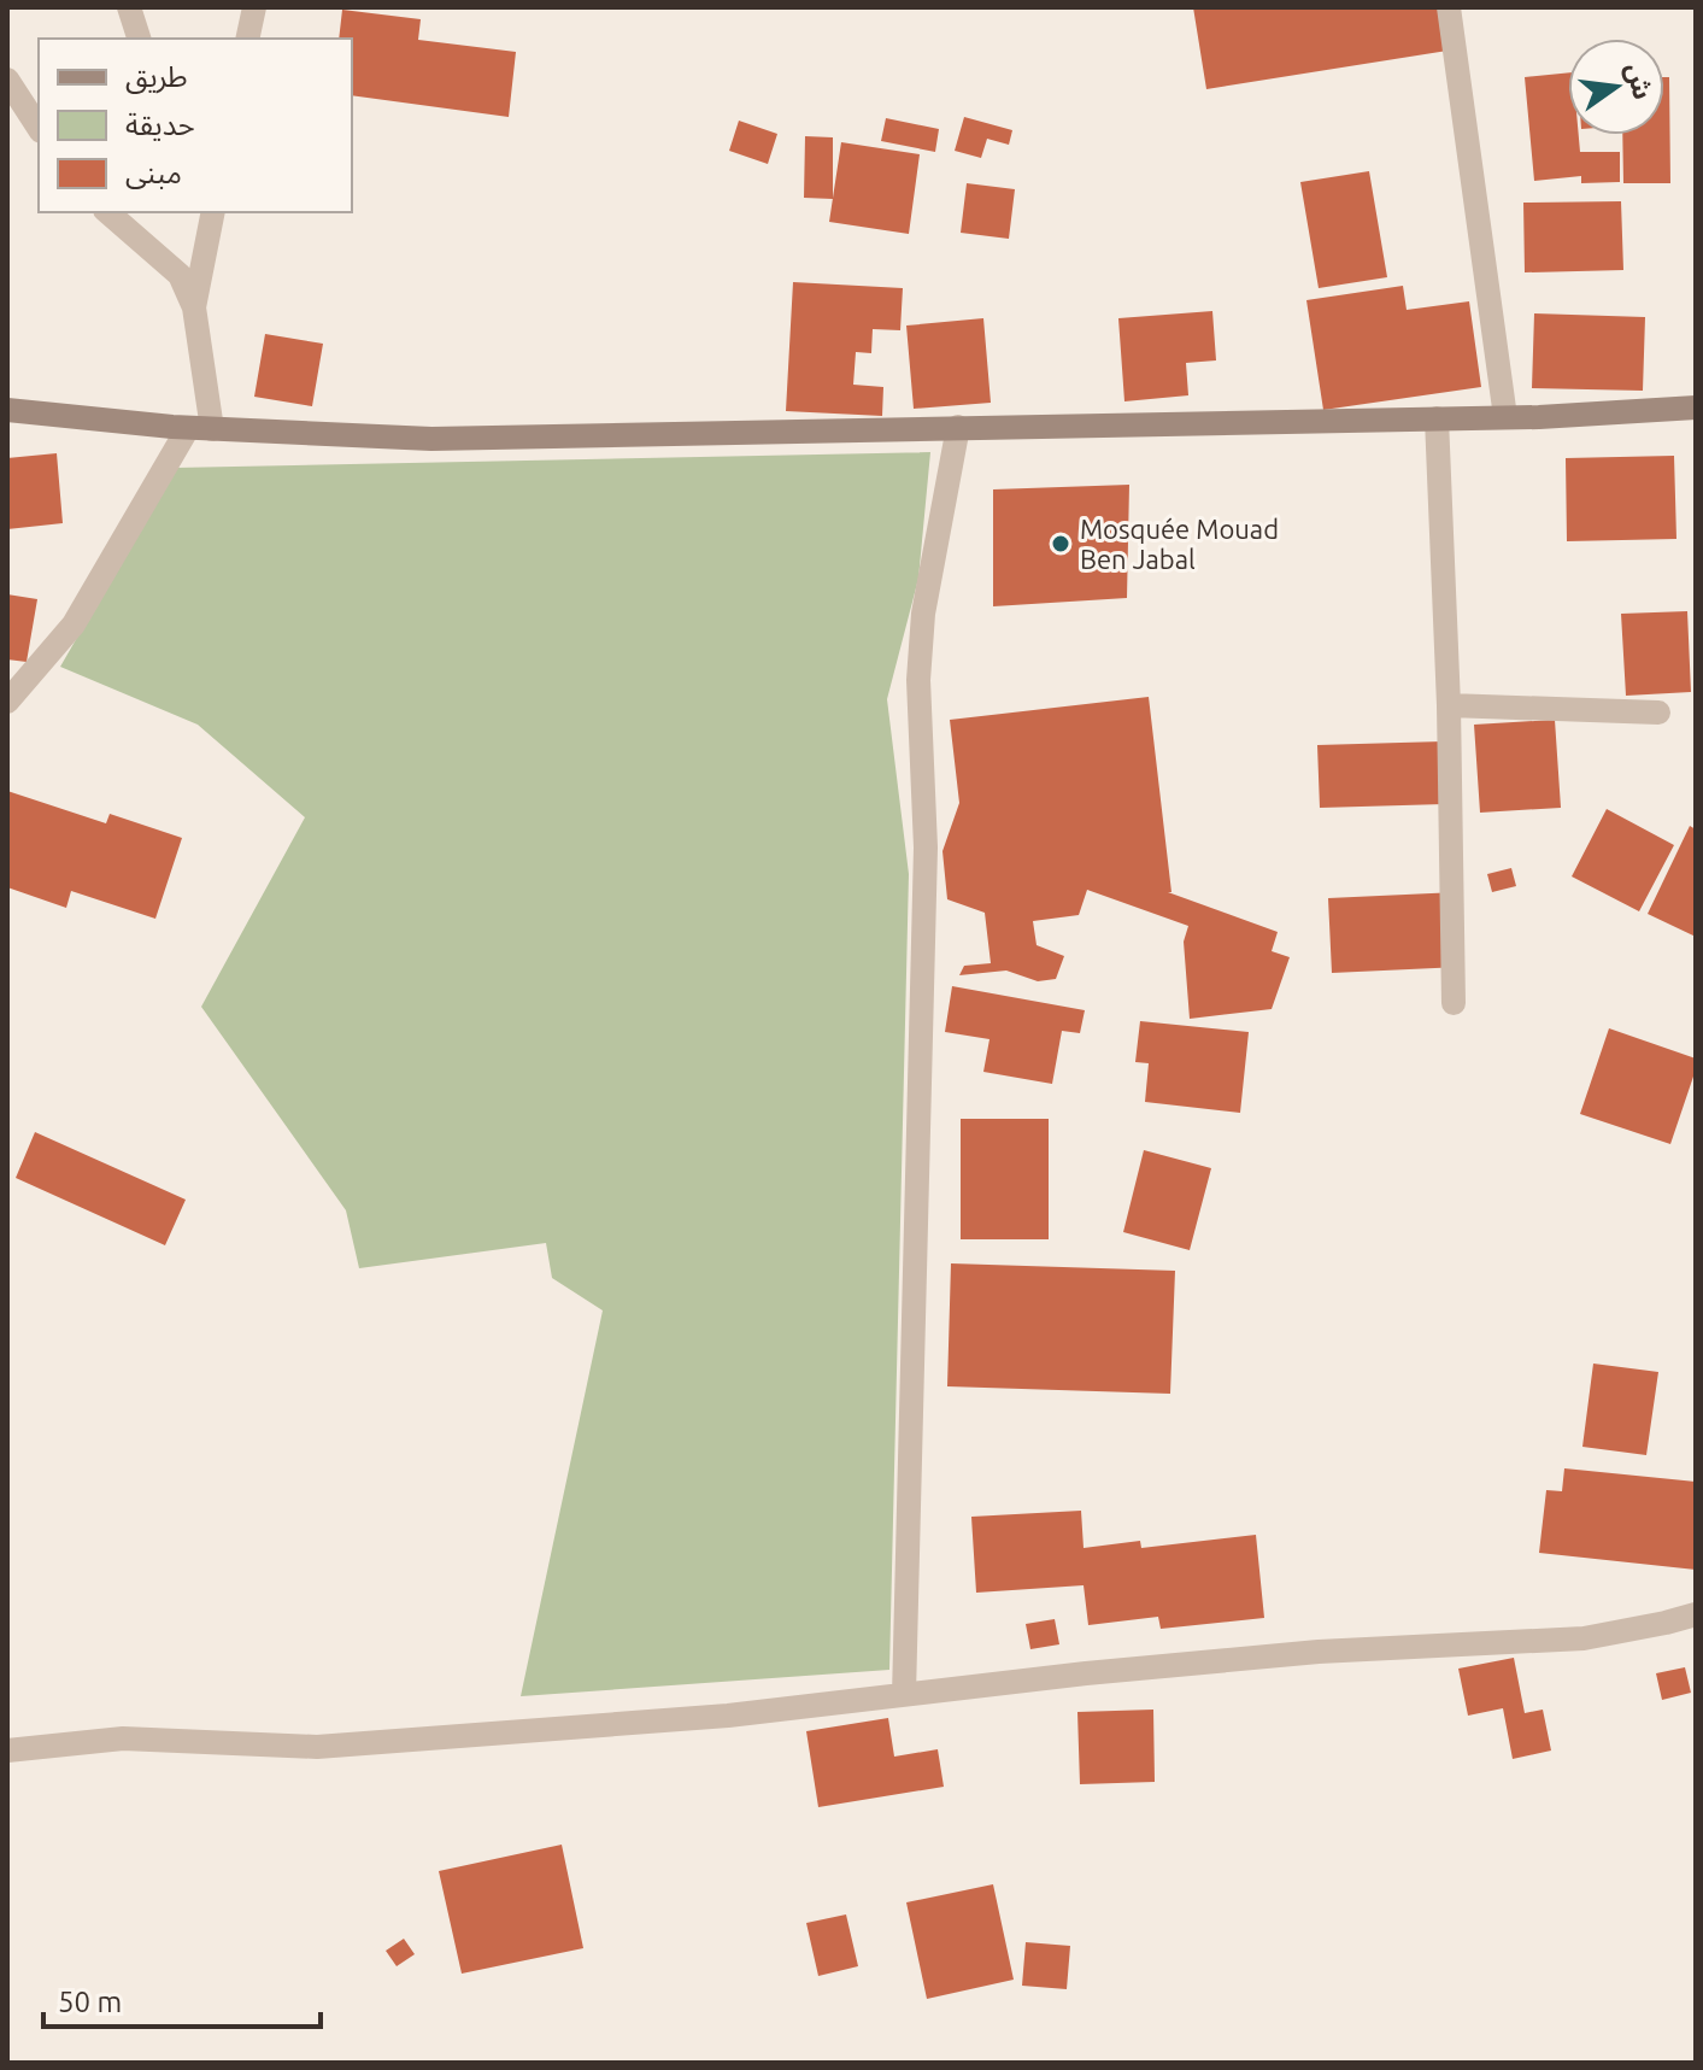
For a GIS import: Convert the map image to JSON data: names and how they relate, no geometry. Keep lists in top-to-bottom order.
{
  "places": ["Mosquée Mouad Ben Jabal"],
  "legend": ["طريق", "حديقة", "مبنى"],
  "scale_bar": "50 m",
  "north": "right"
}
